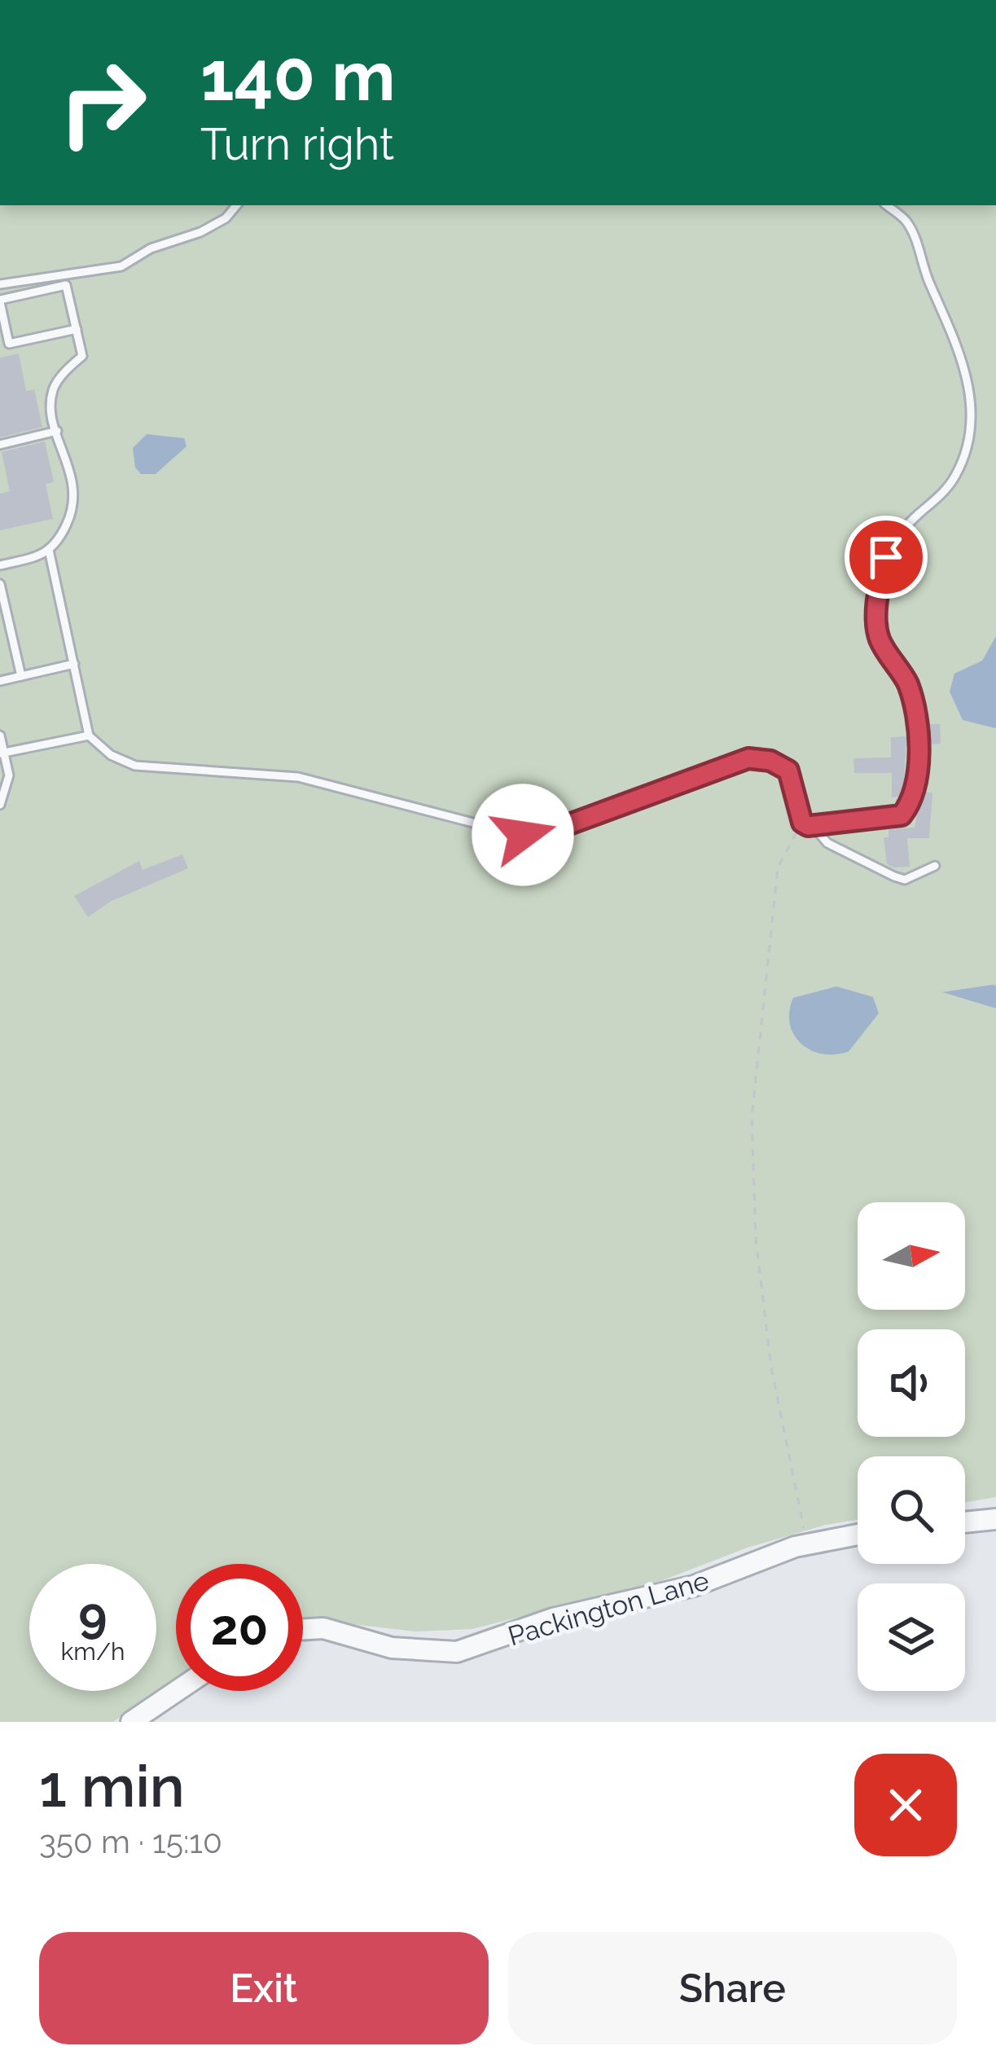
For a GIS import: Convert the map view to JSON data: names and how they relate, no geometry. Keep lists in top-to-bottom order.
{
  "streets": {
    "street": ["Packington Lane"]
  },
  "north": "right",
  "page": {
    "turn": ["140 m", "Turn right"],
    "speed": "9 km/h",
    "limit": "20",
    "heading": ["1 min", "350 m · 15:10"],
    "buttons": ["Exit", "Share"]
  }
}
